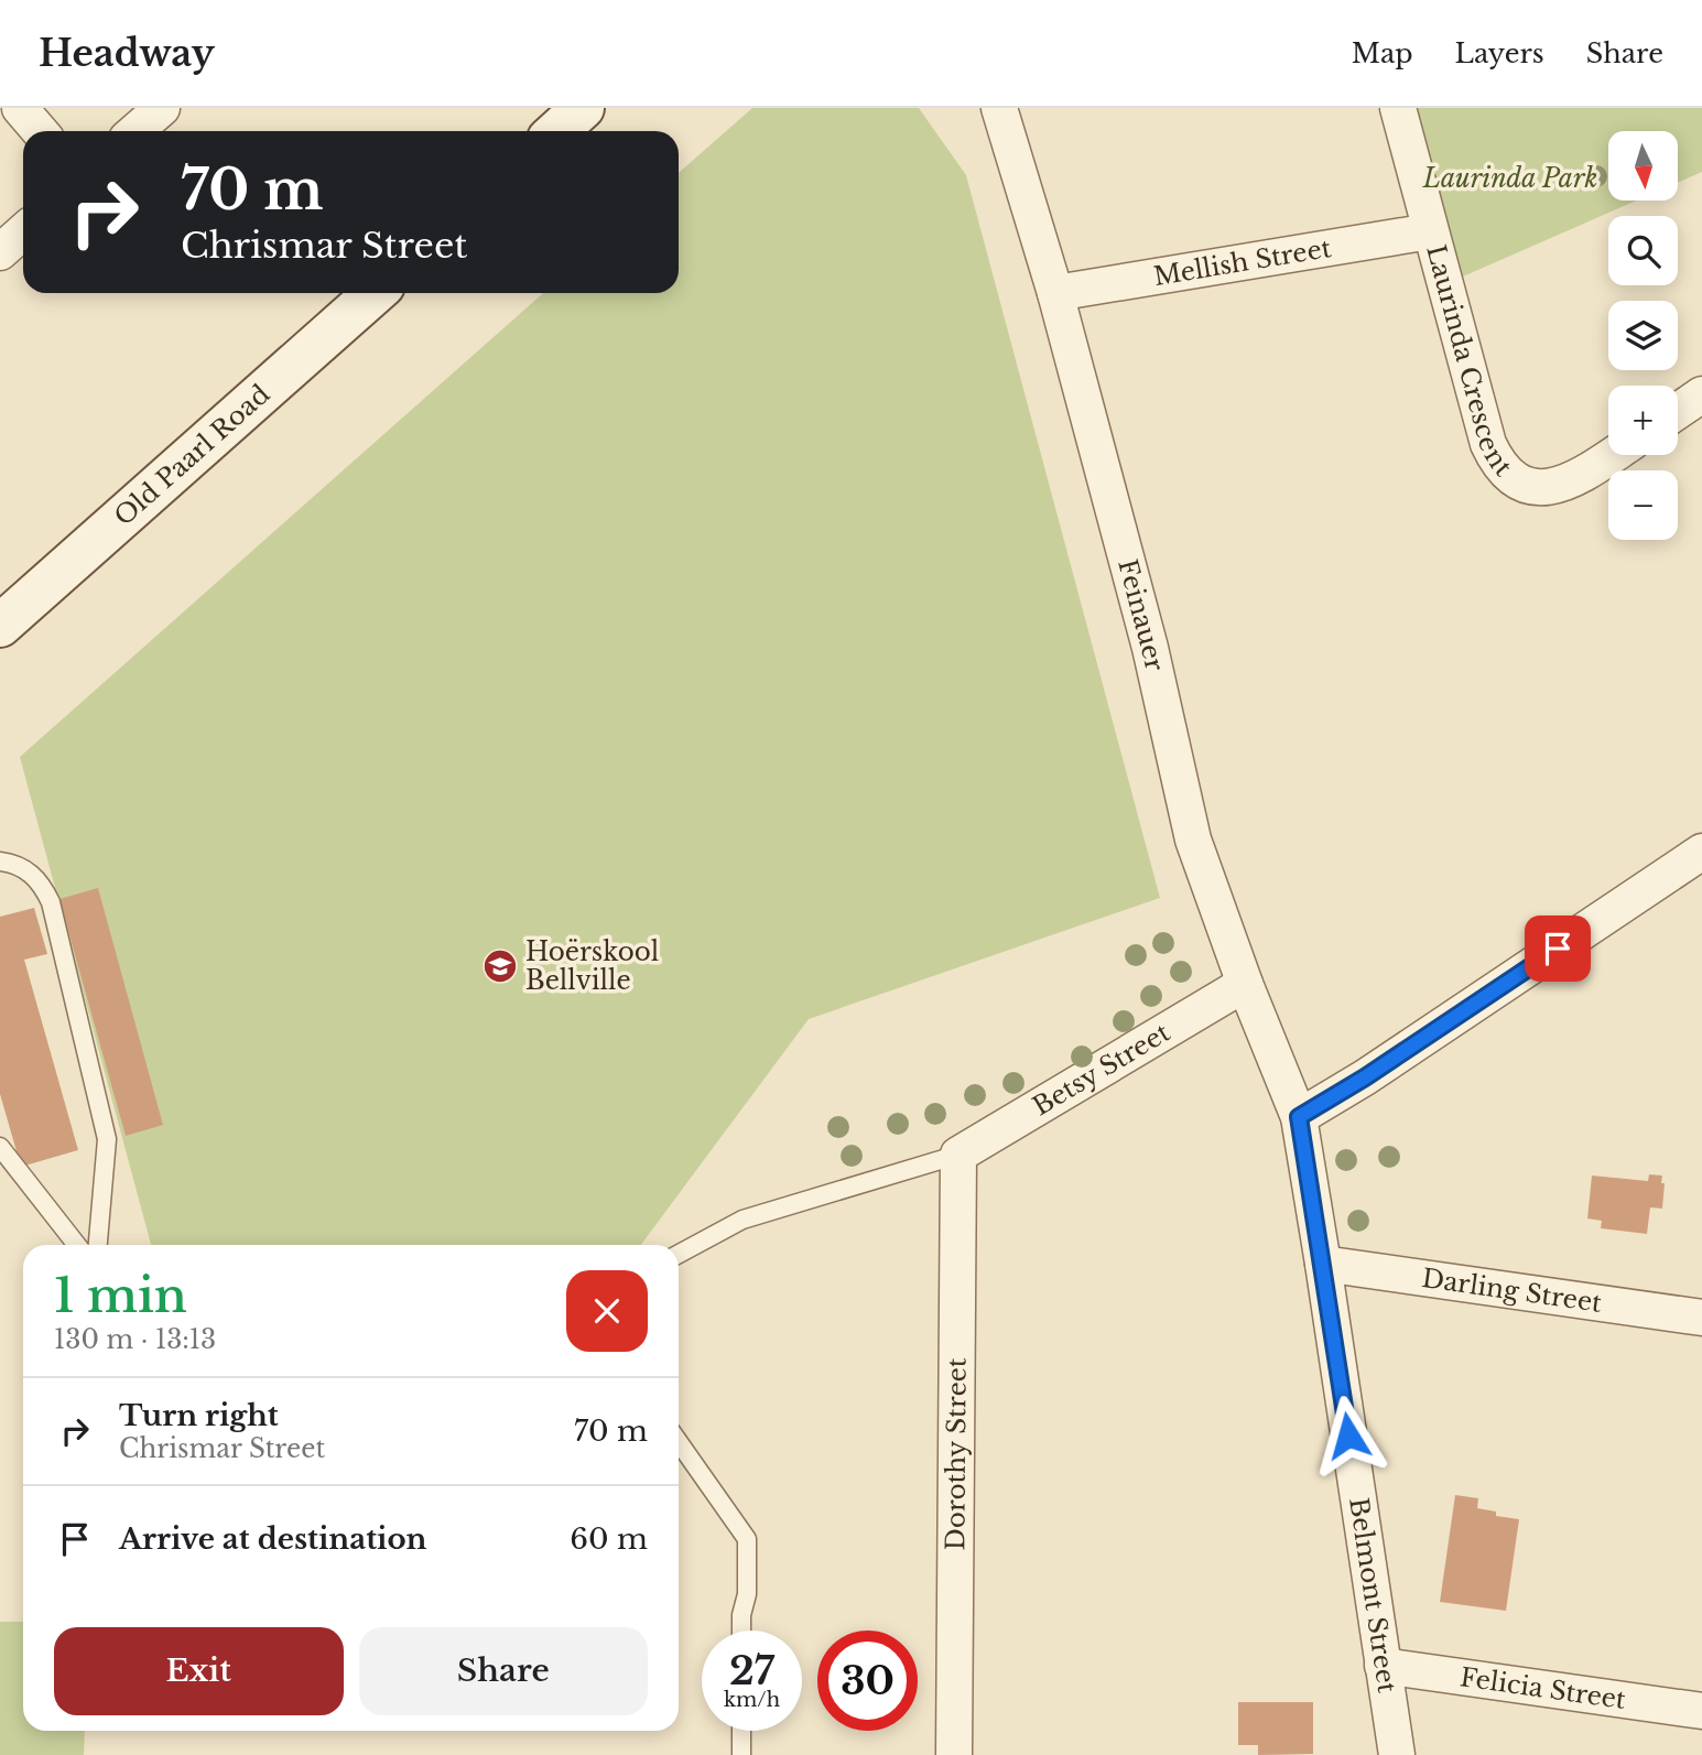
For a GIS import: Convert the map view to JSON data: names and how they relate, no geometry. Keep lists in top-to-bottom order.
{
  "streets": {
    "main road": ["Old Paarl Road"],
    "street": [
      "Mellish Street",
      "Laurinda Crescent",
      "Feinauer",
      "Betsy Street",
      "Darling Street",
      "Dorothy Street",
      "Belmont Street",
      "Felicia Street"
    ]
  },
  "crossings": [
    ["Mellish Street", "Laurinda Crescent"],
    ["Mellish Street", "Feinauer"],
    ["Feinauer", "Betsy Street"],
    ["Feinauer", "Belmont Street"],
    ["Betsy Street", "Dorothy Street"],
    ["Darling Street", "Belmont Street"],
    ["Belmont Street", "Felicia Street"]
  ],
  "parks": ["Laurinda Park"],
  "places": {
    "school or university": ["Hoërskool Bellville"]
  },
  "north": "bottom",
  "page": {
    "header": "Headway",
    "nav": ["Map", "Layers", "Share"],
    "map_buttons": ["+", "−"],
    "turn": ["70 m", "Chrismar Street"],
    "heading": ["1 min", "130 m · 13:13"],
    "list": [
      {
        "name": "Turn right",
        "note": "Chrismar Street",
        "value": "70 m"
      },
      {
        "name": "Arrive at destination",
        "value": "60 m"
      }
    ],
    "buttons": ["Exit", "Share"],
    "speed": "27 km/h",
    "limit": "30"
  }
}
